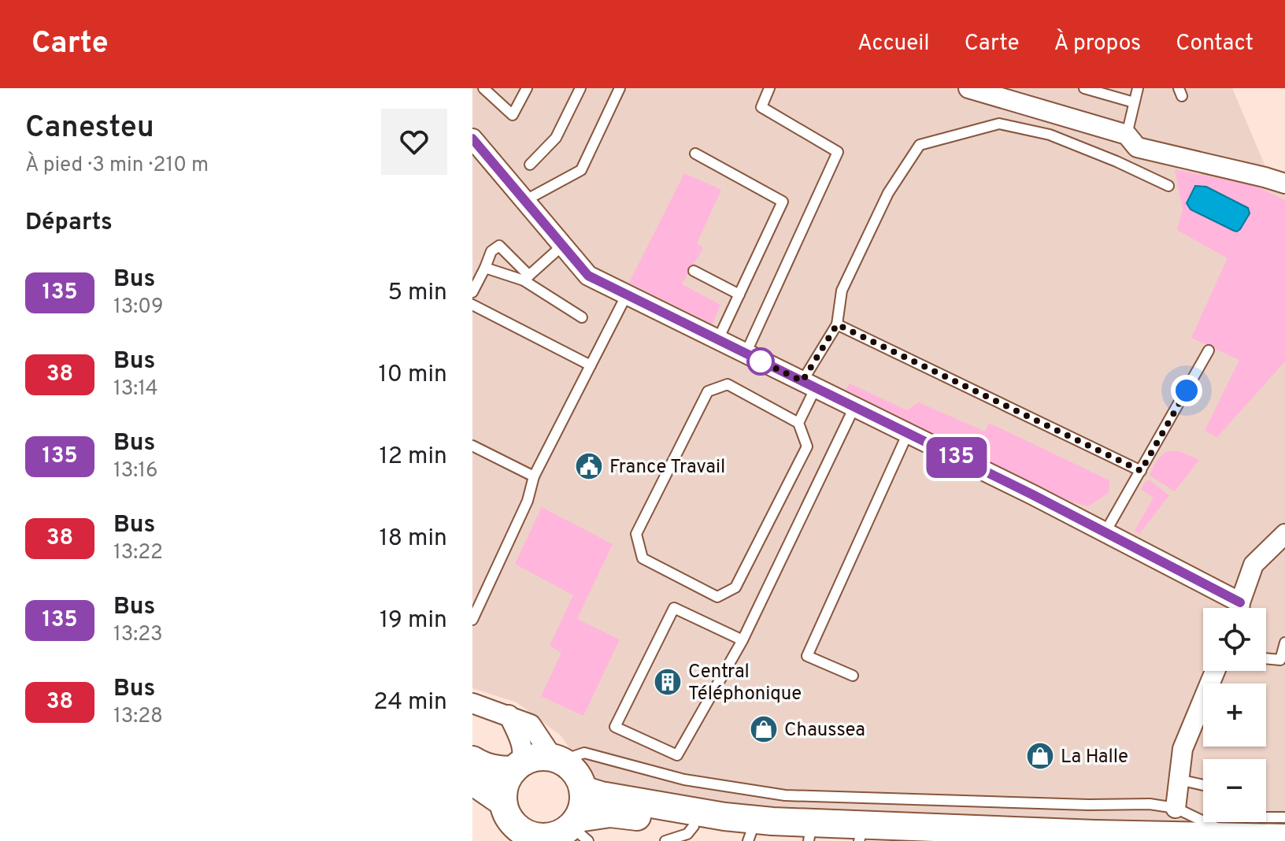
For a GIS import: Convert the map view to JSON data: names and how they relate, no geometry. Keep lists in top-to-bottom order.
{
  "places": {
    "public building": ["France Travail"],
    "building": ["Central Téléphonique"],
    "shop": ["Chaussea", "La Halle"]
  },
  "lines": ["bus line 135"],
  "page": {
    "header": "Carte",
    "nav": [
      "Accueil",
      "Carte",
      "À propos",
      "Contact"
    ],
    "heading": [
      ["Canesteu", "À pied · 3 min · 210 m"],
      "Départs"
    ],
    "on_map": "135",
    "list": [
      {
        "mark": "135",
        "name": "Bus",
        "note": "13:09",
        "value": "5 min"
      },
      {
        "mark": "38",
        "name": "Bus",
        "note": "13:14",
        "value": "10 min"
      },
      {
        "mark": "135",
        "name": "Bus",
        "note": "13:16",
        "value": "12 min"
      },
      {
        "mark": "38",
        "name": "Bus",
        "note": "13:22",
        "value": "18 min"
      },
      {
        "mark": "135",
        "name": "Bus",
        "note": "13:23",
        "value": "19 min"
      },
      {
        "mark": "38",
        "name": "Bus",
        "note": "13:28",
        "value": "24 min"
      }
    ],
    "map_buttons": ["+", "−"]
  }
}
